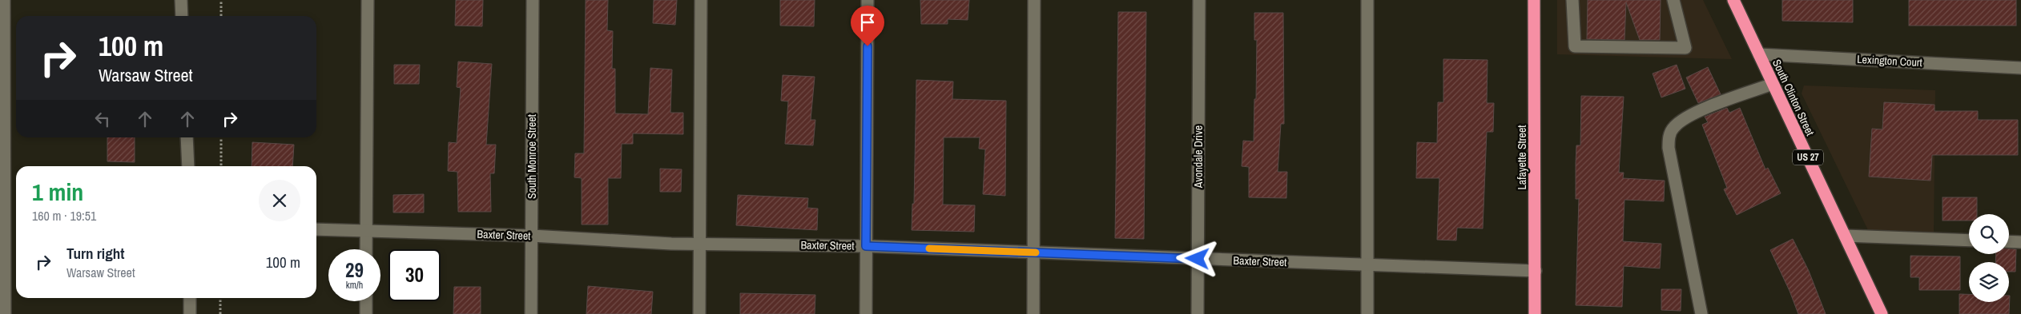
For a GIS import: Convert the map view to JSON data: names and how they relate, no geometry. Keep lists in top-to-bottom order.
{
  "streets": {
    "highway": ["South Clinton Street", "Lafayette Street", "US 27"],
    "street": [
      "Lexington Court",
      "South Monroe Street",
      "Avondale Drive",
      "Baxter Street"
    ]
  },
  "crossings": [
    ["Lexington Court", "South Clinton Street"],
    ["South Monroe Street", "Baxter Street"],
    ["Avondale Drive", "Baxter Street"],
    ["Lafayette Street", "Baxter Street"]
  ],
  "page": {
    "turn": ["100 m", "Warsaw Street"],
    "heading": ["1 min", "160 m · 19:51"],
    "list": [
      {
        "name": "Turn right",
        "note": "Warsaw Street",
        "value": "100 m"
      }
    ],
    "speed": "29 km/h",
    "limit": "30"
  }
}
